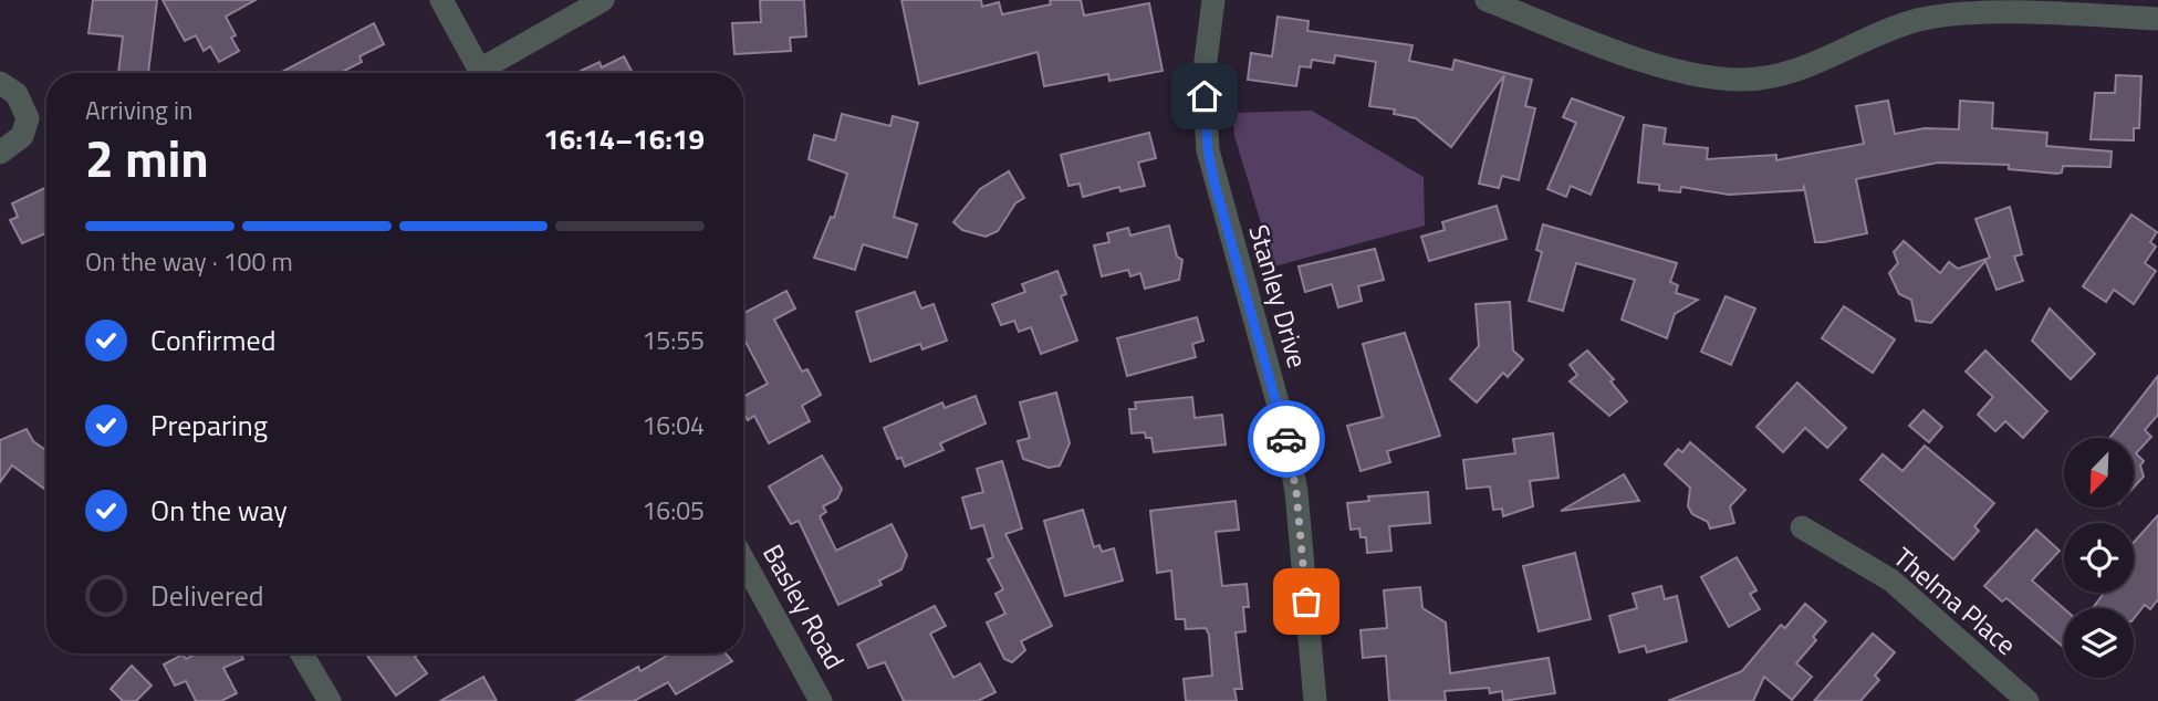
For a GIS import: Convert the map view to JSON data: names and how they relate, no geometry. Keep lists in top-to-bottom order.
{
  "streets": {
    "street": ["Stanley Drive", "Thelma Place", "Basley Road"]
  },
  "north": "bottom left",
  "page": {
    "heading": ["2 min", "Arriving in", "16:14–16:19"],
    "bar": "On the way · 100 m",
    "list": [
      ["Confirmed", "15:55"],
      ["Preparing", "16:04"],
      ["On the way", "16:05"],
      "Delivered"
    ]
  }
}
